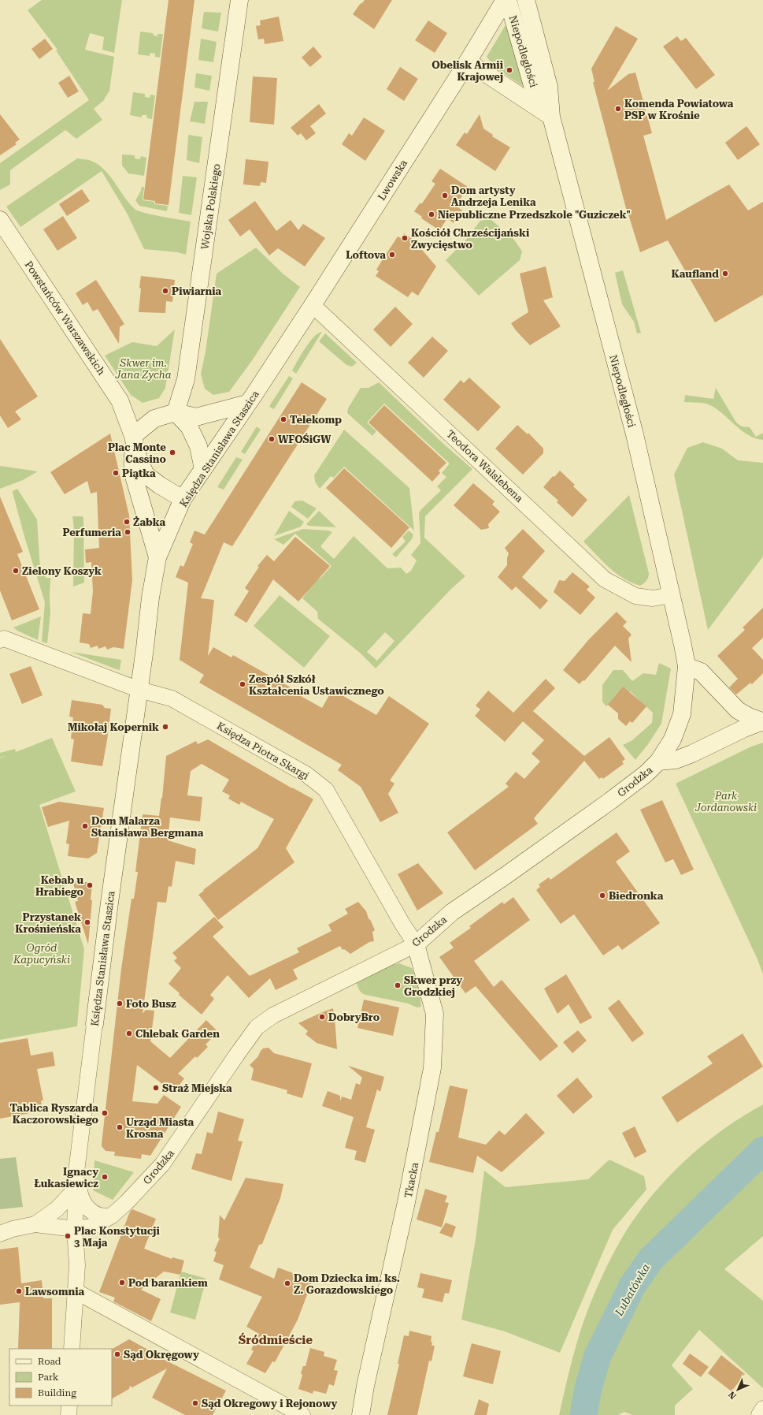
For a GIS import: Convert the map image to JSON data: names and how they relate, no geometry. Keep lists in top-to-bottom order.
{
  "streets": {
    "street": [
      "Niepodległości",
      "Lwowska",
      "Wojska Polskiego",
      "Powstańców Warszawskich",
      "Księdza Stanisława Staszica",
      "Teodora Walslebena",
      "Księdza Piotra Skargi",
      "Grodzka",
      "Tkacka"
    ]
  },
  "crossings": [
    ["Niepodległości", "Lwowska"],
    ["Niepodległości", "Teodora Walslebena"],
    ["Niepodległości", "Grodzka"],
    ["Lwowska", "Księdza Stanisława Staszica"],
    ["Lwowska", "Teodora Walslebena"],
    ["Wojska Polskiego", "Powstańców Warszawskich"],
    ["Wojska Polskiego", "Księdza Stanisława Staszica"],
    ["Powstańców Warszawskich", "Księdza Stanisława Staszica"],
    ["Księdza Stanisława Staszica", "Księdza Piotra Skargi"],
    ["Księdza Stanisława Staszica", "Grodzka"],
    ["Księdza Piotra Skargi", "Grodzka"],
    ["Księdza Piotra Skargi", "Tkacka"],
    ["Grodzka", "Tkacka"]
  ],
  "districts": ["Śródmieście"],
  "water": ["Lubatówka"],
  "parks": ["Skwer im. Jana Zycha", "Park Jordanowski", "Ogród Kapucyński"],
  "places": [
    "Obelisk Armii Krajowej",
    "Komenda Powiatowa PSP w Krośnie",
    "Dom artysty Andrzeja Lenika",
    "Niepubliczne Przedszkole \"Guziczek\"",
    "Kościół Chrześcijański Zwycięstwo",
    "Loftova",
    "Kaufland",
    "Piwiarnia",
    "Telekomp",
    "WFOŚiGW",
    "Plac Monte Cassino",
    "Piątka",
    "Żabka",
    "Perfumeria",
    "Zielony Koszyk",
    "Zespół Szkół Kształcenia Ustawicznego",
    "Mikołaj Kopernik",
    "Dom Malarza Stanisława Bergmana",
    "Kebab u Hrabiego",
    "Biedronka",
    "Przystanek Krośnieńska",
    "Skwer przy Grodzkiej",
    "Foto Busz",
    "DobryBro",
    "Chlebak Garden",
    "Straż Miejska",
    "Tablica Ryszarda Kaczorowskiego",
    "Urząd Miasta Krosna",
    "Ignacy Łukasiewicz",
    "Plac Konstytucji 3 Maja",
    "Pod barankiem",
    "Dom Dziecka im. ks. Z. Gorazdowskiego",
    "Lawsomnia",
    "Sąd Okręgowy",
    "Sąd Okregowy i Rejonowy"
  ],
  "legend": ["Road", "Park", "Building"],
  "north": "bottom left"
}
